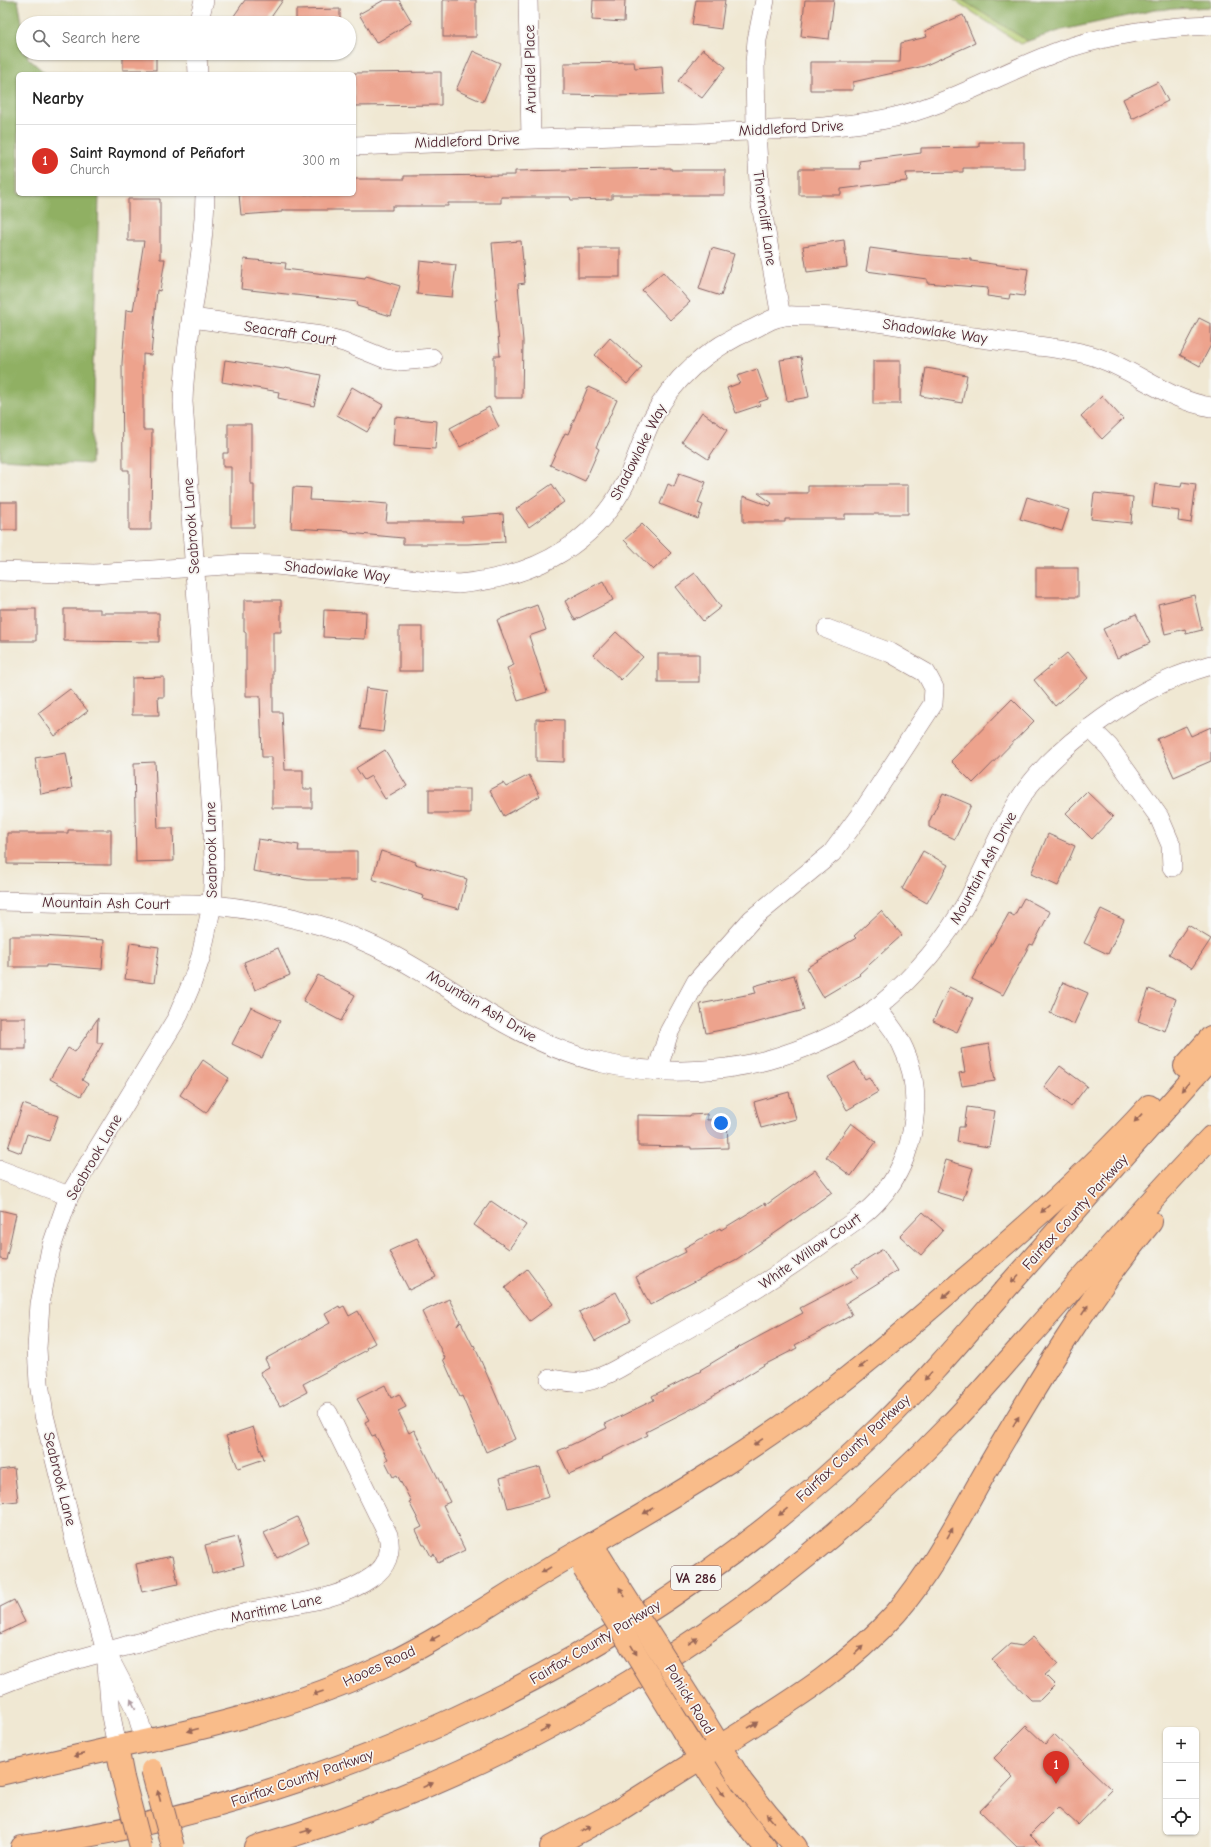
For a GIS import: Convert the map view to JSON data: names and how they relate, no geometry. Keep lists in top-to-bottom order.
{
  "streets": {
    "main road": [
      "Fairfax County Parkway",
      "VA 286",
      "Hooes Road",
      "Pohick Road"
    ],
    "street": [
      "Arundel Place",
      "Middleford Drive",
      "Thorncliff Lane",
      "Shadowlake Way",
      "Seacraft Court",
      "Seabrook Lane",
      "Mountain Ash Drive",
      "Mountain Ash Court",
      "White Willow Court",
      "Maritime Lane"
    ]
  },
  "crossings": [
    ["Arundel Place", "Middleford Drive"],
    ["Middleford Drive", "Thorncliff Lane"],
    ["Thorncliff Lane", "Shadowlake Way"],
    ["Shadowlake Way", "Seabrook Lane"],
    ["Seacraft Court", "Seabrook Lane"],
    ["Seabrook Lane", "Mountain Ash Drive"],
    ["Seabrook Lane", "Mountain Ash Court"],
    ["Seabrook Lane", "Maritime Lane"],
    ["Seabrook Lane", "Hooes Road"],
    ["Mountain Ash Drive", "Mountain Ash Court"],
    ["Mountain Ash Drive", "White Willow Court"],
    ["Hooes Road", "Pohick Road"]
  ],
  "page": {
    "search": "Search here",
    "heading": "Nearby",
    "list": [
      {
        "mark": "1",
        "name": "Saint Raymond of Peñafort",
        "note": "Church",
        "value": "300 m"
      }
    ],
    "map_buttons": ["+", "−"],
    "pins": "1"
  }
}
